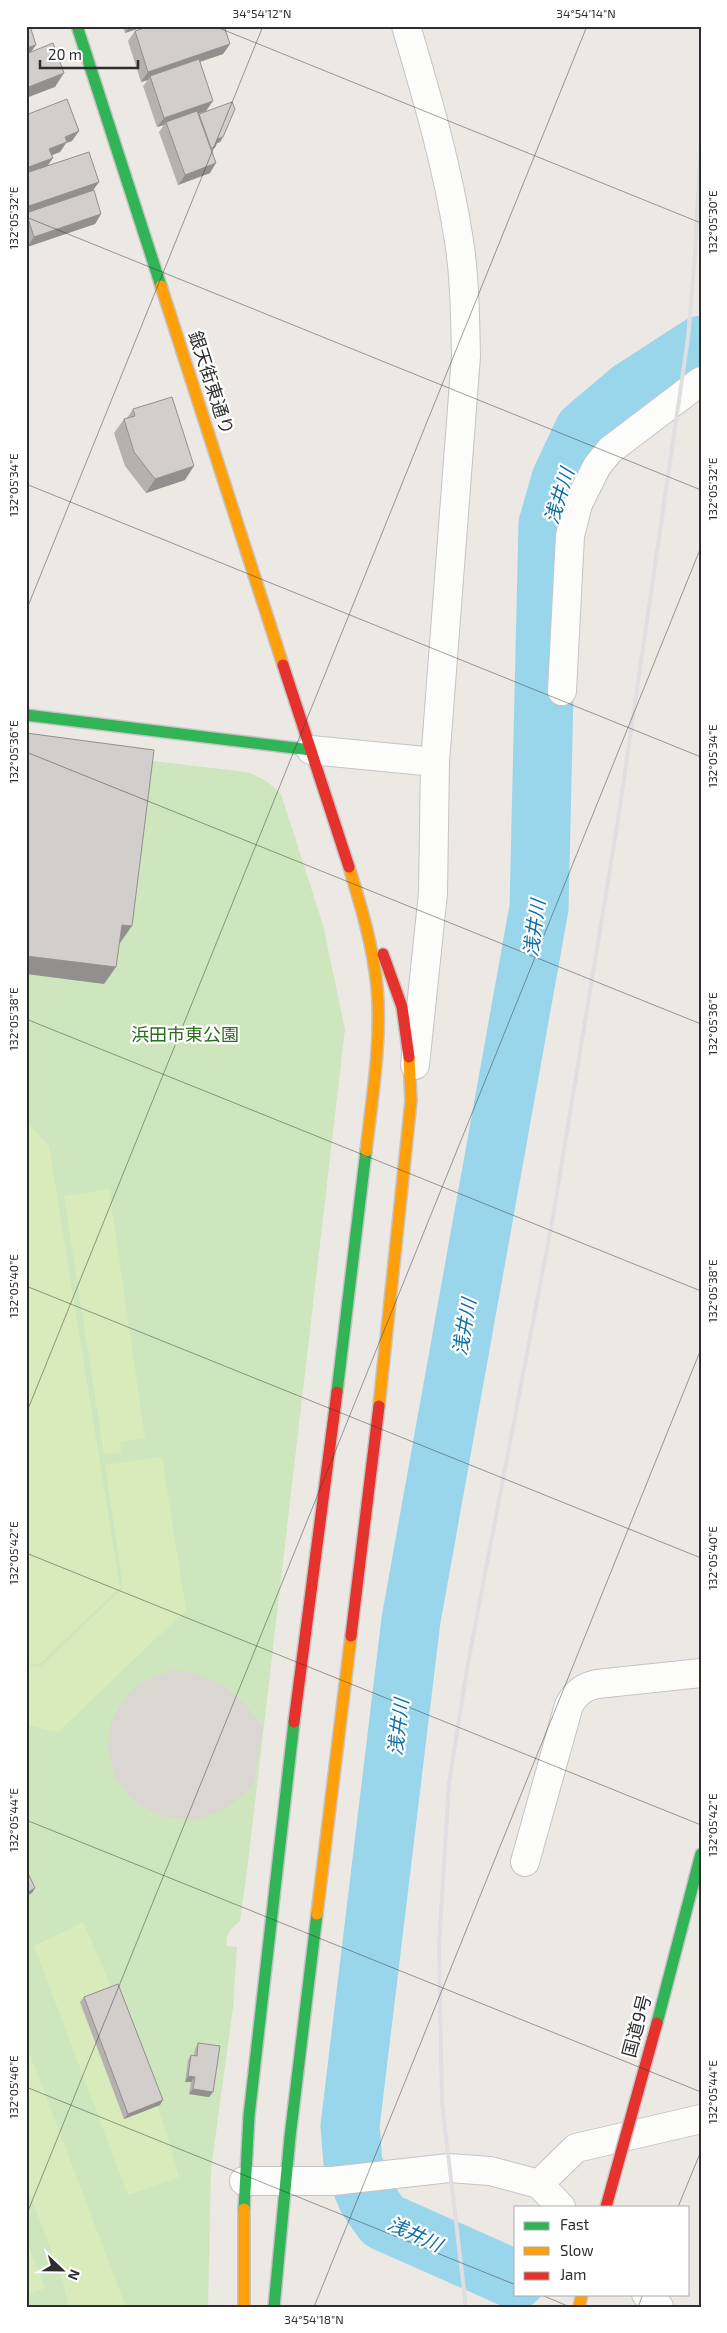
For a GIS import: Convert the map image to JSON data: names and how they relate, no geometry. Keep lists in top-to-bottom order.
{
  "streets": {
    "main road": ["銀天街東通り", "国道9号"]
  },
  "water": ["浅井川"],
  "parks": ["浜田市東公園"],
  "legend": ["Fast", "Slow", "Jam"],
  "scale_bar": "20 m",
  "north": "right",
  "coordinates": [
    "34°54'12\"N",
    "34°54'14\"N",
    "132°05'32\"E",
    "132°05'30\"E",
    "132°05'34\"E",
    "132°05'36\"E",
    "132°05'38\"E",
    "132°05'40\"E",
    "132°05'42\"E",
    "132°05'44\"E",
    "132°05'46\"E",
    "34°54'18\"N"
  ]
}
